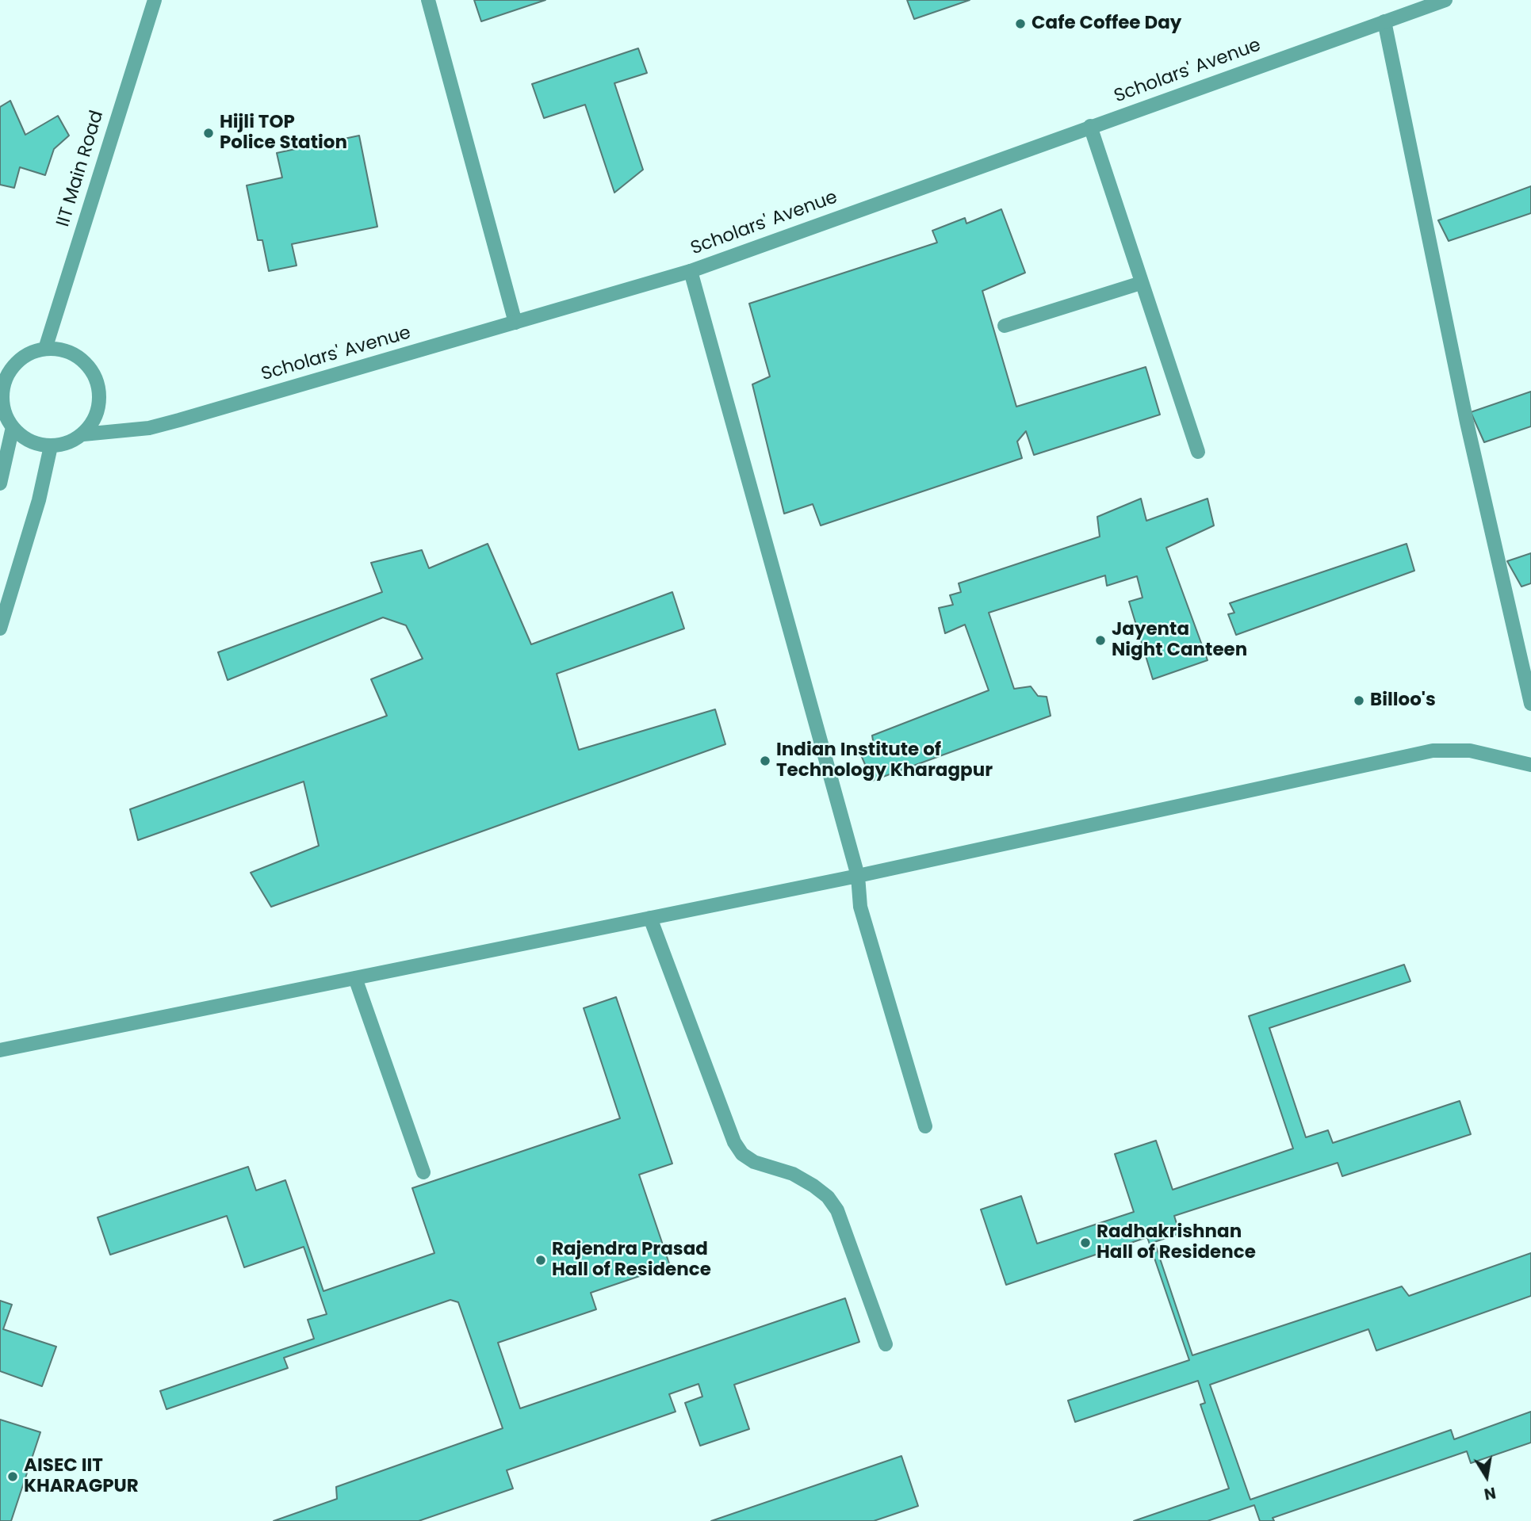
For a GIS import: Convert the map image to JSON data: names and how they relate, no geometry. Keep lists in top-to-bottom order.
{
  "streets": {
    "street": ["Scholars' Avenue", "IIT Main Road"]
  },
  "crossings": [
    ["Scholars' Avenue", "IIT Main Road"]
  ],
  "places": [
    "Cafe Coffee Day",
    "Hijli TOP Police Station",
    "Jayenta Night Canteen",
    "Billoo's",
    "Indian Institute of Technology Kharagpur",
    "Radhakrishnan Hall of Residence",
    "Rajendra Prasad Hall of Residence",
    "AISEC IIT KHARAGPUR"
  ],
  "north": "bottom"
}
